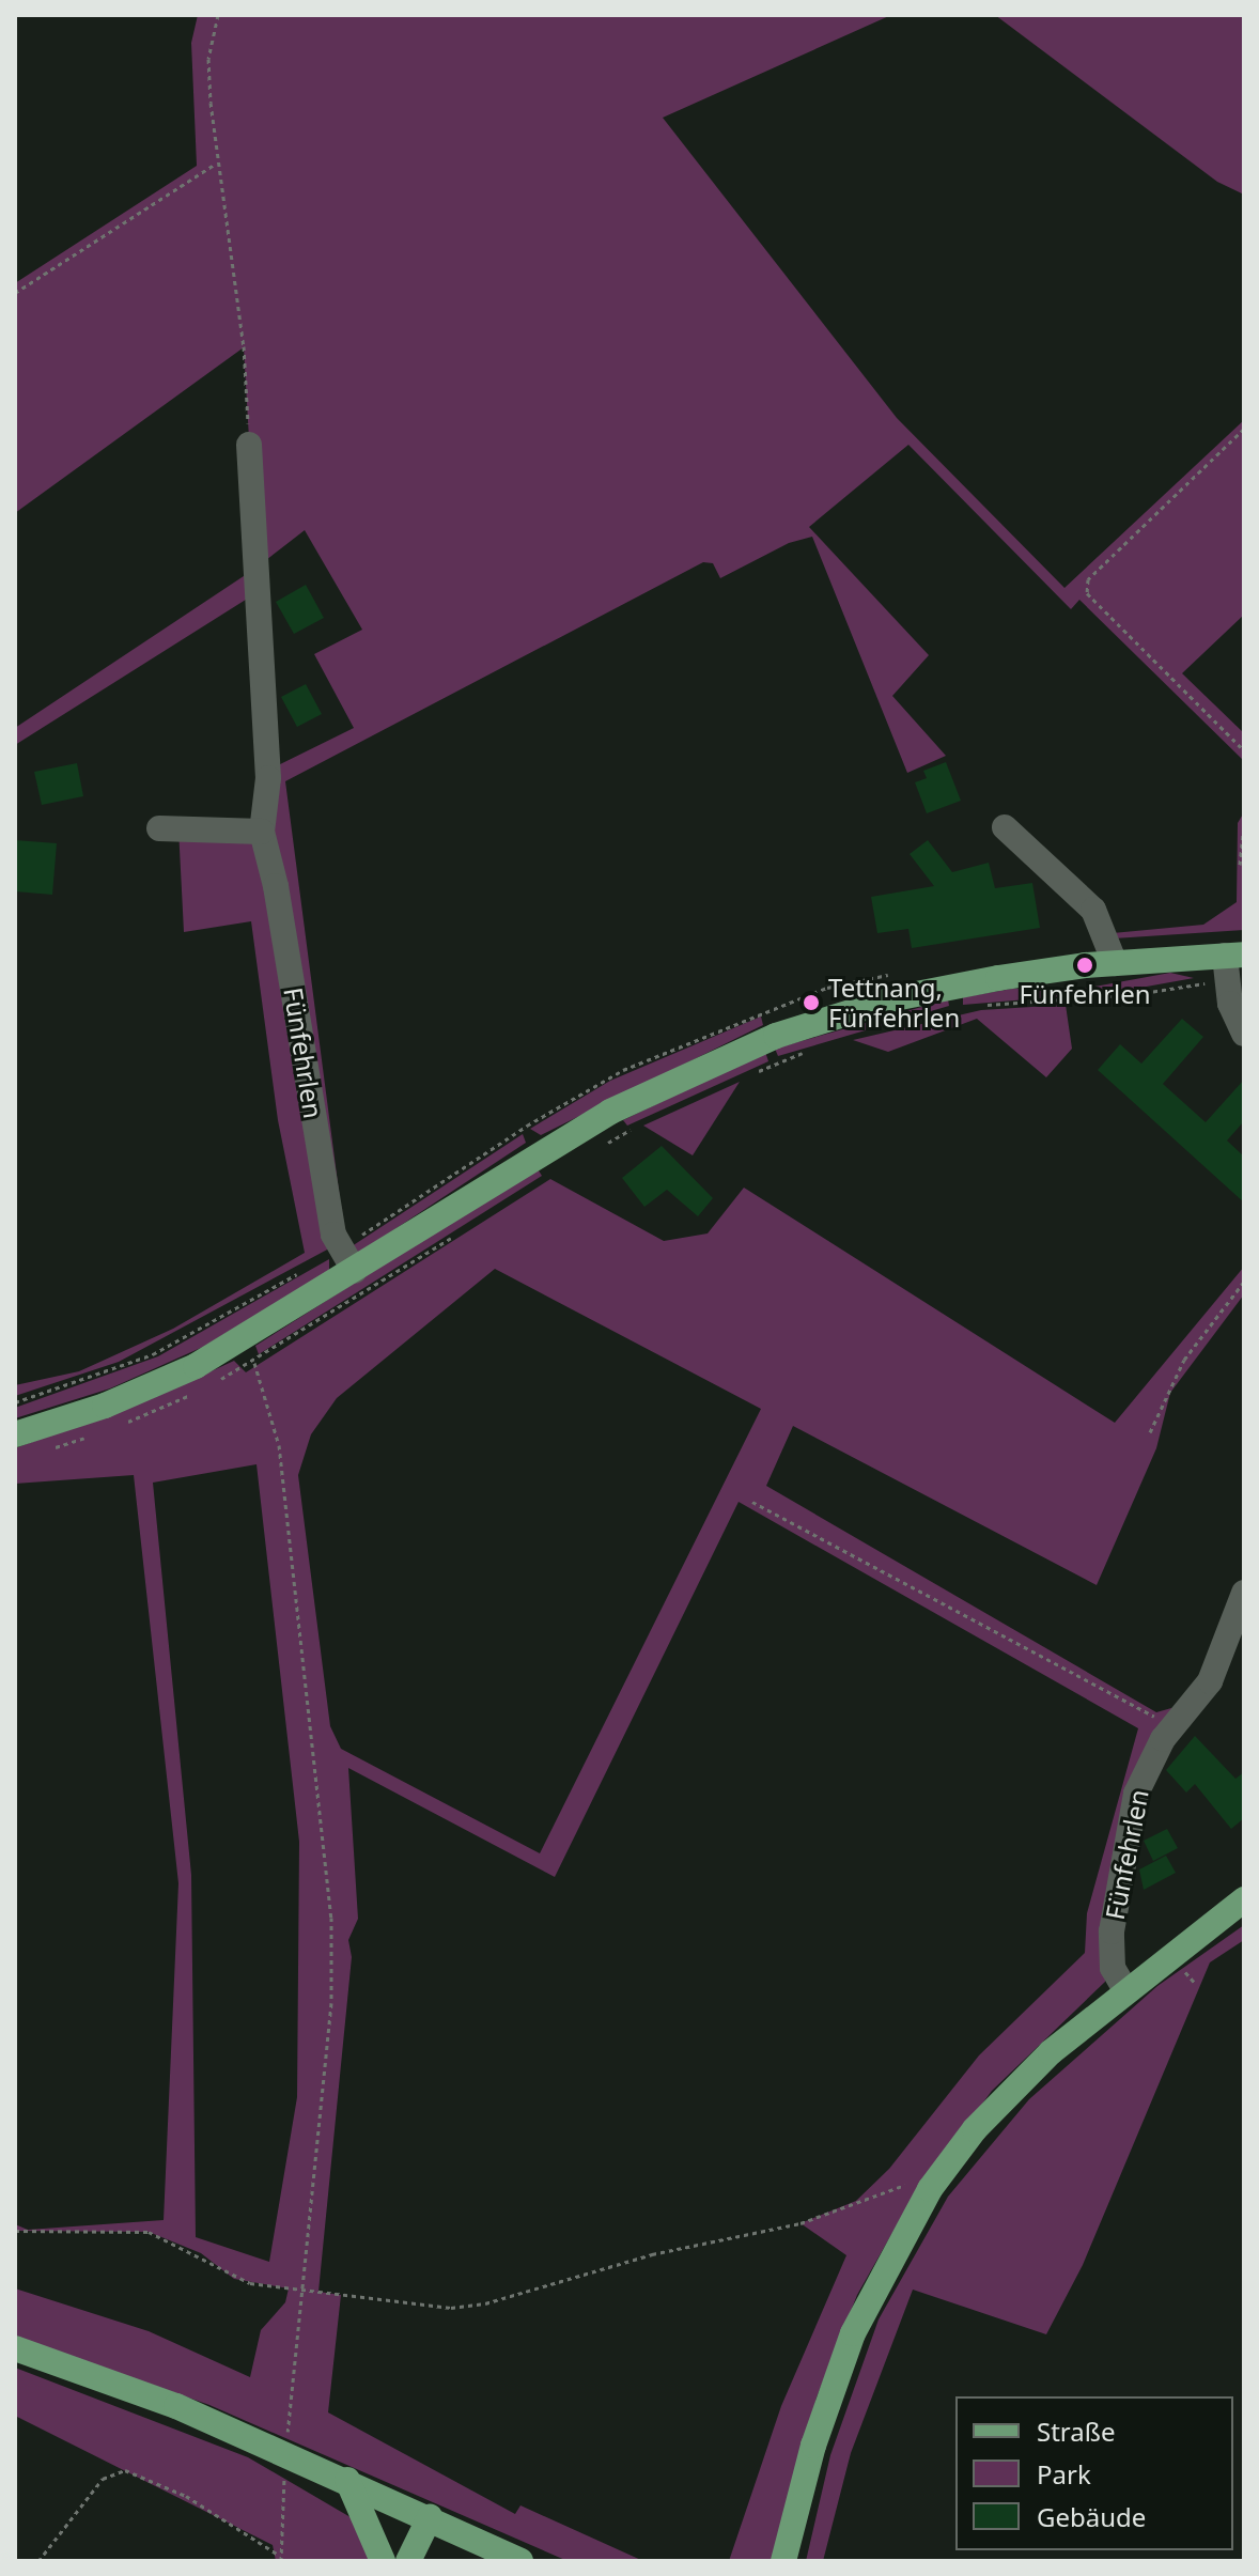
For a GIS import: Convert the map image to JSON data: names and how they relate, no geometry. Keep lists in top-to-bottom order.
{
  "streets": {
    "street": ["Fünfehrlen"]
  },
  "places": ["Fünfehrlen", "Tettnang, Fünfehrlen"],
  "legend": ["Straße", "Park", "Gebäude"]
}
